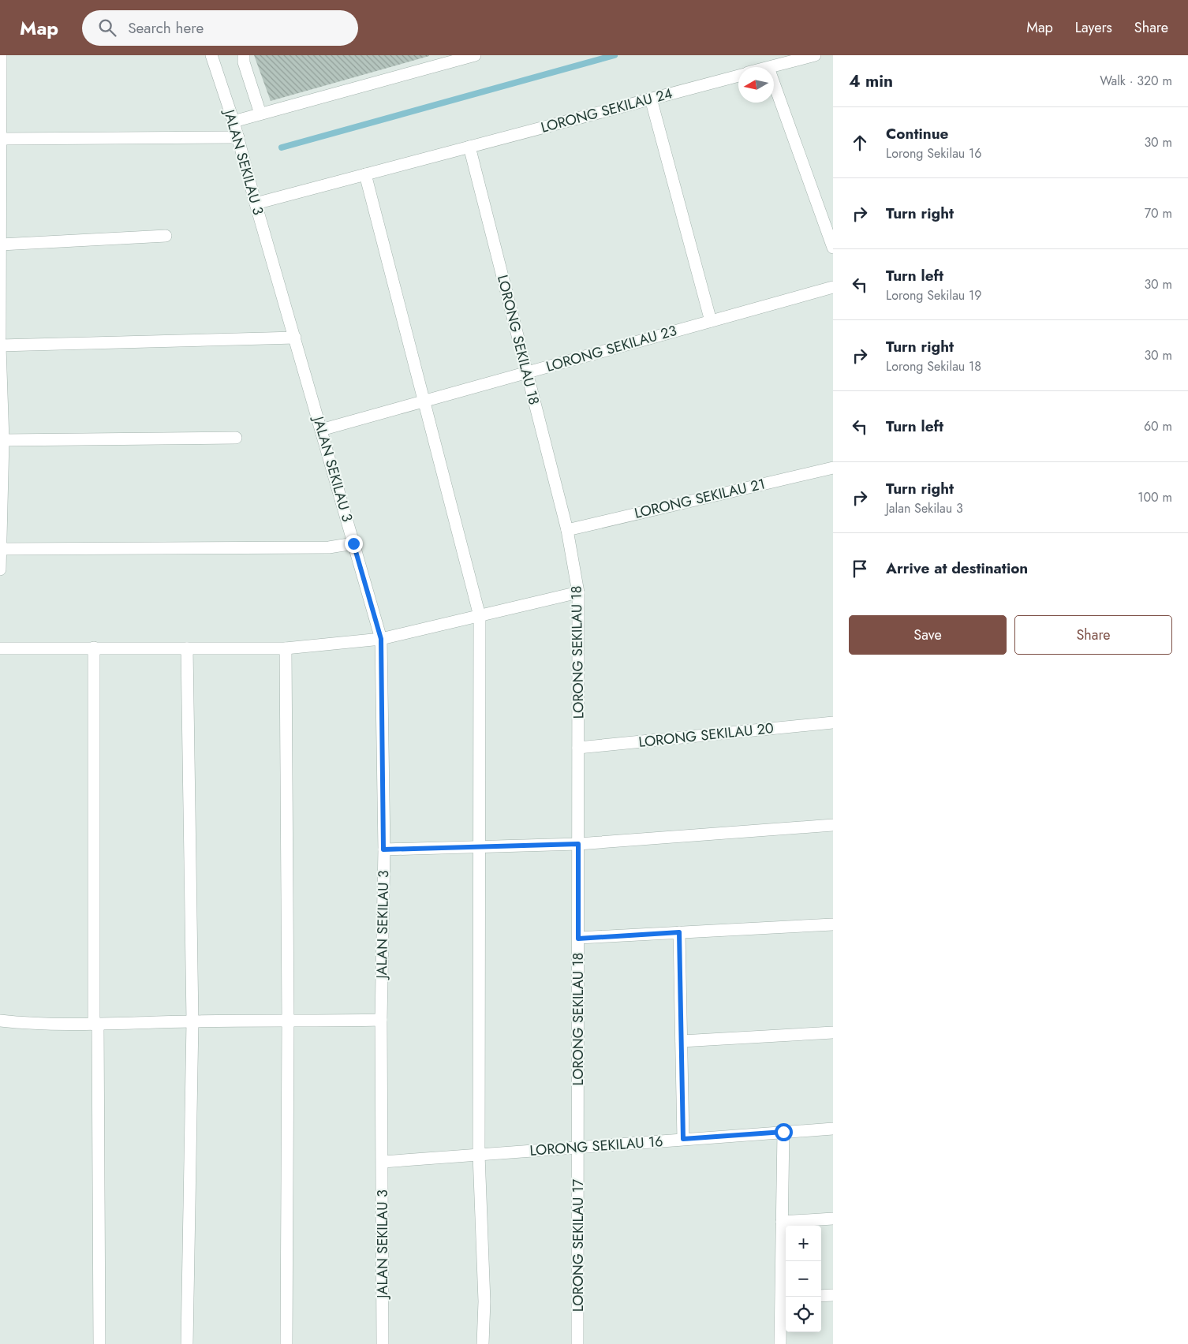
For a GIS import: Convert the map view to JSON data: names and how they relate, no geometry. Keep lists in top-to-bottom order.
{
  "streets": {
    "street": [
      "LORONG SEKILAU 24",
      "JALAN SEKILAU 3",
      "LORONG SEKILAU 18",
      "LORONG SEKILAU 23",
      "LORONG SEKILAU 21",
      "LORONG SEKILAU 20",
      "LORONG SEKILAU 16",
      "LORONG SEKILAU 17"
    ]
  },
  "crossings": [
    ["LORONG SEKILAU 24", "JALAN SEKILAU 3"],
    ["LORONG SEKILAU 24", "LORONG SEKILAU 18"],
    ["JALAN SEKILAU 3", "LORONG SEKILAU 23"],
    ["JALAN SEKILAU 3", "LORONG SEKILAU 16"],
    ["LORONG SEKILAU 18", "LORONG SEKILAU 23"],
    ["LORONG SEKILAU 18", "LORONG SEKILAU 21"],
    ["LORONG SEKILAU 18", "LORONG SEKILAU 20"],
    ["LORONG SEKILAU 18", "LORONG SEKILAU 16"],
    ["LORONG SEKILAU 18", "LORONG SEKILAU 17"],
    ["LORONG SEKILAU 16", "LORONG SEKILAU 17"]
  ],
  "north": "left",
  "page": {
    "header": "Map",
    "search": "Search here",
    "nav": ["Map", "Layers", "Share"],
    "heading": ["4 min", "Walk · 320 m"],
    "list": [
      ["Continue", "Lorong Sekilau 16", "30 m"],
      ["Turn right", "70 m"],
      ["Turn left", "Lorong Sekilau 19", "30 m"],
      ["Turn right", "Lorong Sekilau 18", "30 m"],
      ["Turn left", "60 m"],
      ["Turn right", "Jalan Sekilau 3", "100 m"],
      "Arrive at destination"
    ],
    "buttons": ["Save", "Share"],
    "map_buttons": ["+", "−"]
  }
}
